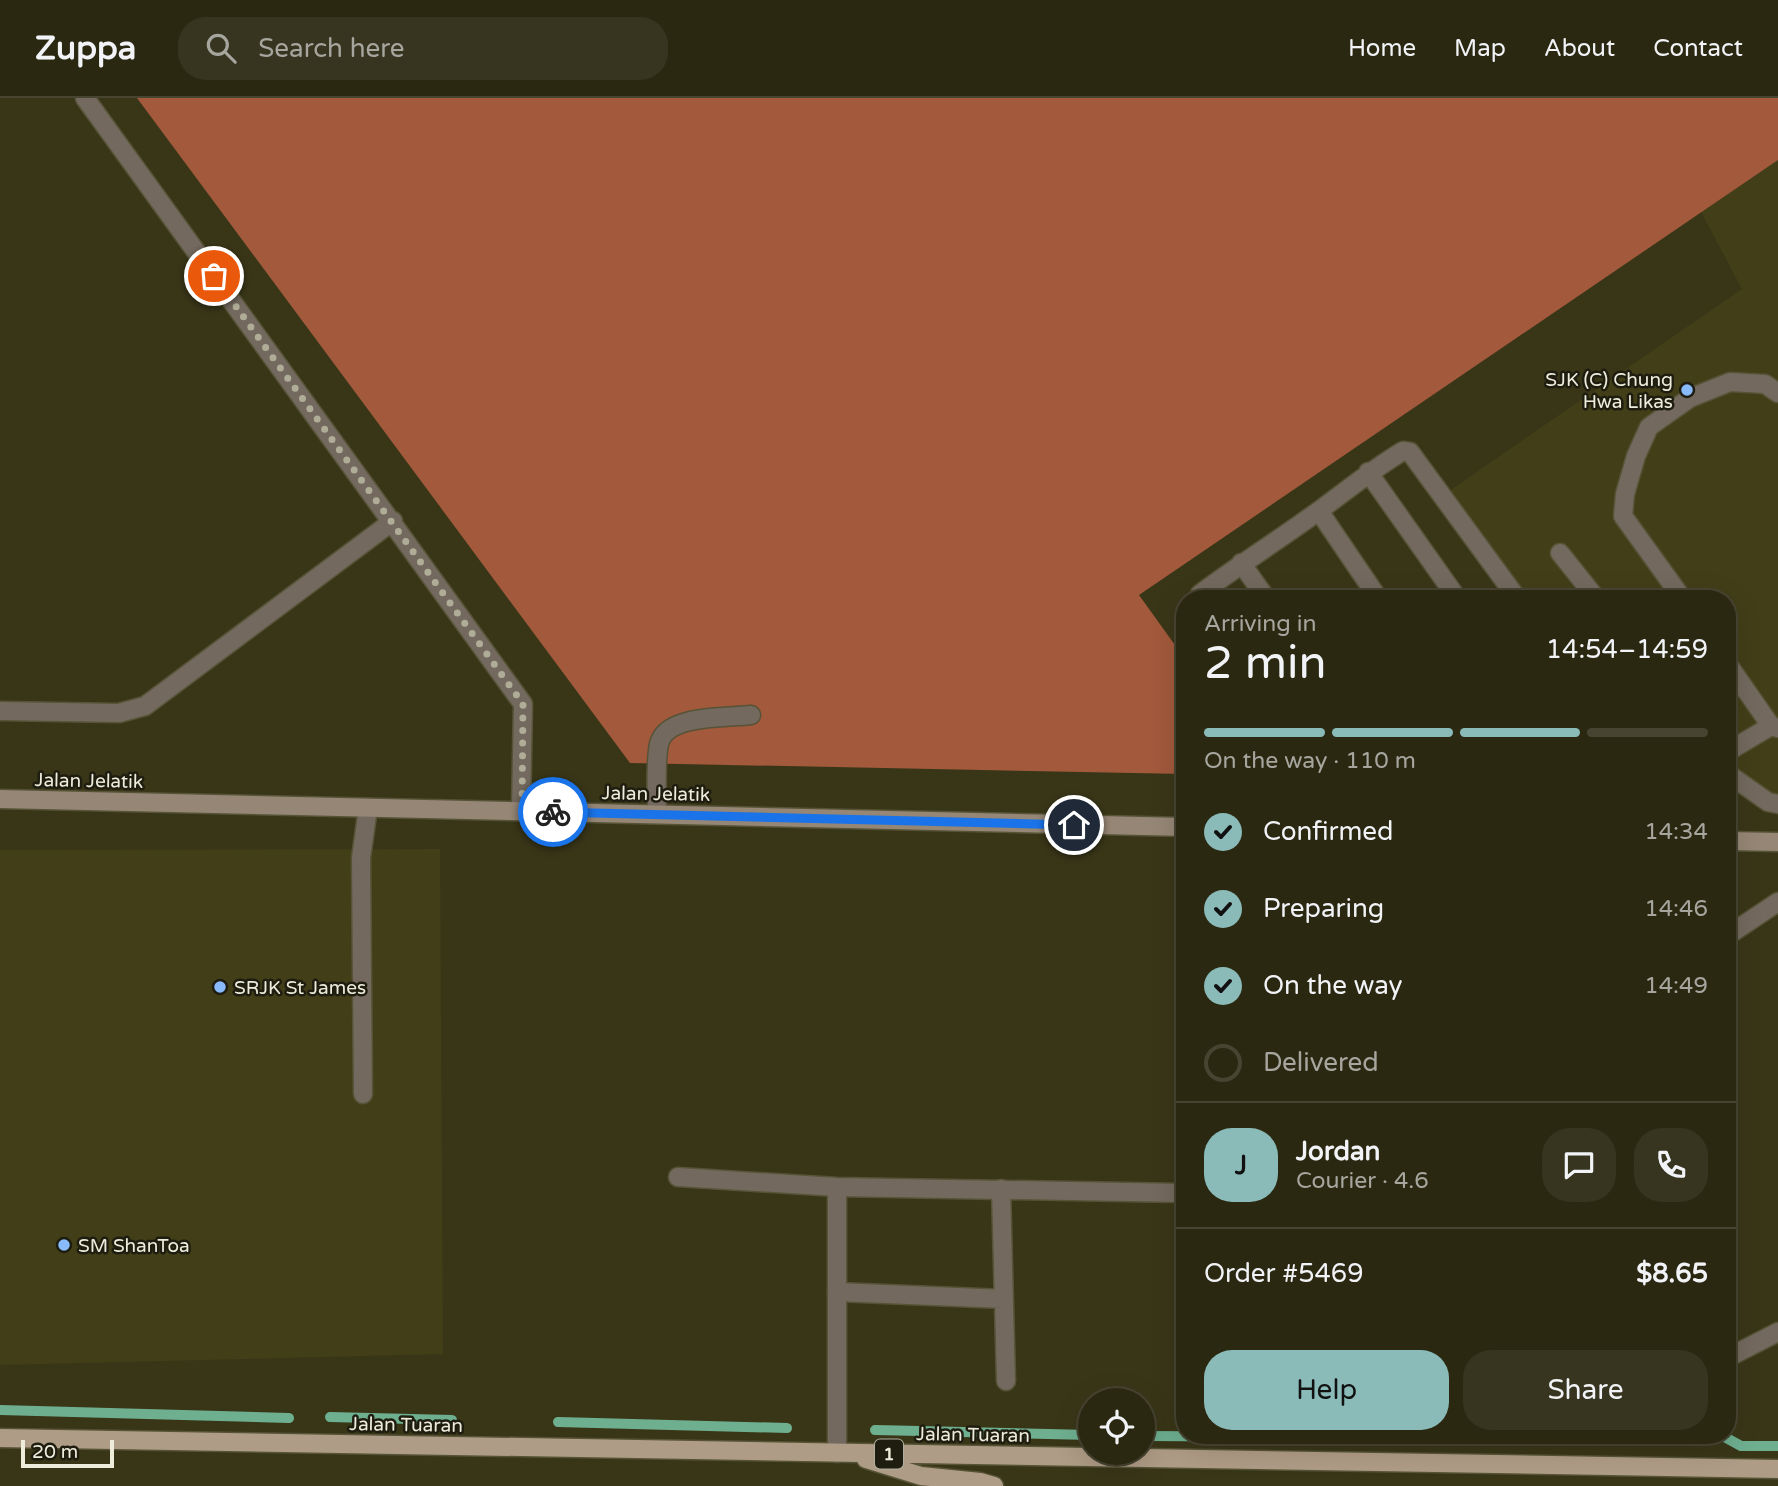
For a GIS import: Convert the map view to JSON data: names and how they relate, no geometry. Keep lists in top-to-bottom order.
{
  "streets": {
    "main road": ["Jalan Tuaran", "1"],
    "street": ["Jalan Jelatik"]
  },
  "places": ["SJK (C) Chung Hwa Likas", "SRJK St James", "SM ShanToa"],
  "scale_bar": "20 m",
  "page": {
    "header": "Zuppa",
    "search": "Search here",
    "nav": [
      "Home",
      "Map",
      "About",
      "Contact"
    ],
    "heading": ["2 min", "Arriving in", "14:54–14:59"],
    "panel": [
      "Jordan",
      "Courier · 4.6",
      "Order #5469",
      "$8.65"
    ],
    "bar": "On the way · 110 m",
    "list": [
      ["Confirmed", "14:34"],
      ["Preparing", "14:46"],
      ["On the way", "14:49"],
      "Delivered"
    ],
    "round": "J",
    "buttons": ["Help", "Share"],
    "scale": "20 m"
  }
}
